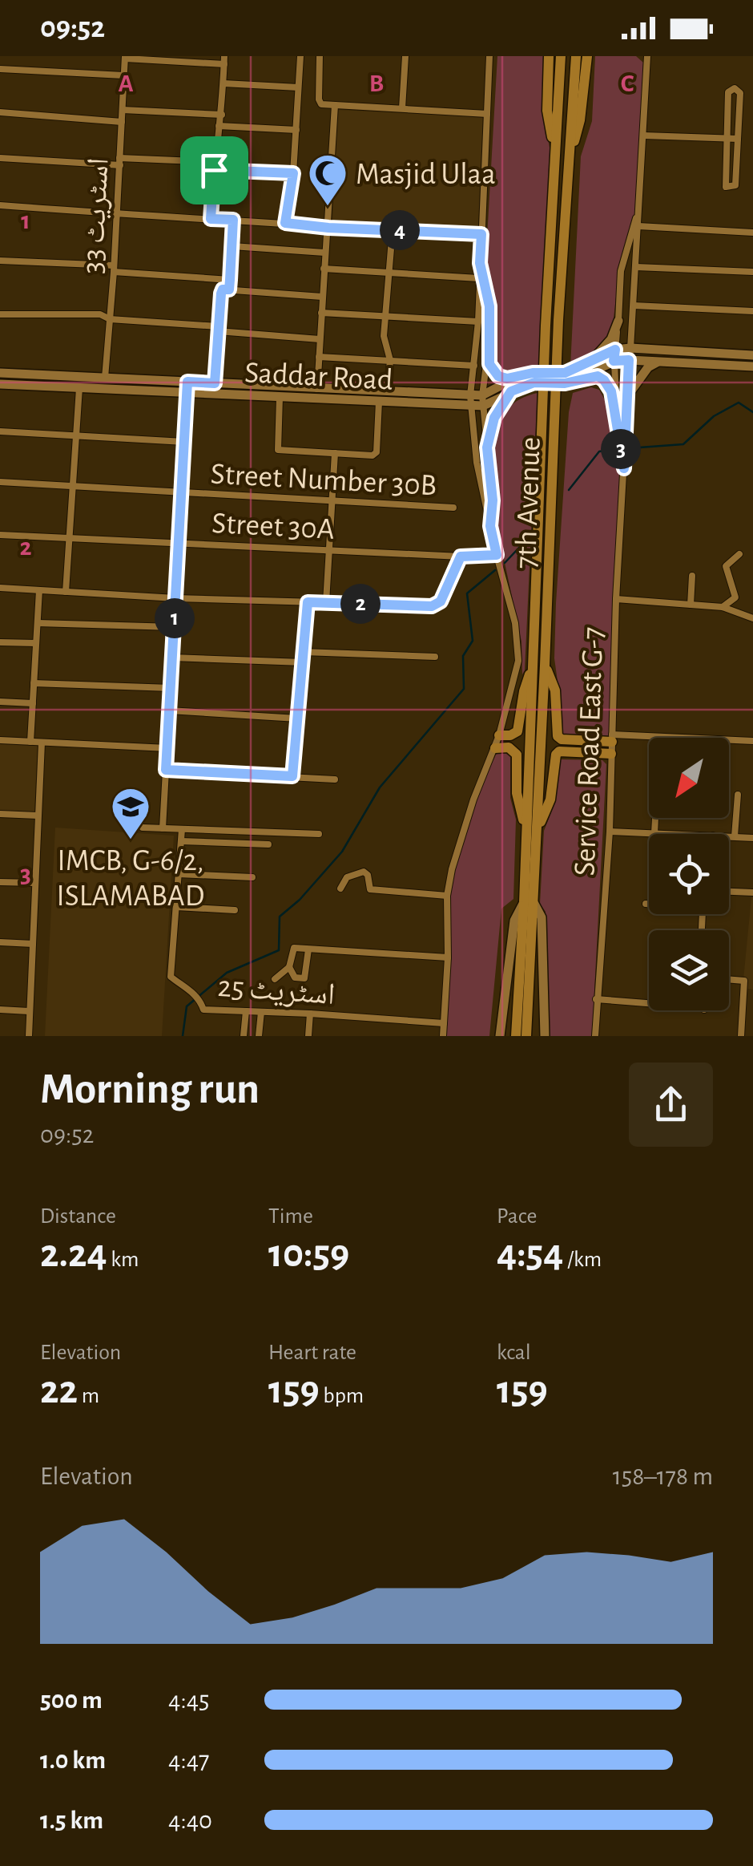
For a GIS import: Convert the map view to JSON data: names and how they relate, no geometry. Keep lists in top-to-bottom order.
{
  "streets": {
    "main road": ["7th Avenue"],
    "street": [
      "اسٹریٹ 33",
      "Saddar Road",
      "Street Number 30B",
      "Street 30A",
      "Service Road East G-7",
      "اسٹریٹ 25"
    ]
  },
  "crossings": [
    ["اسٹریٹ 33", "Saddar Road"]
  ],
  "places": {
    "mosque": ["Masjid Ulaa"],
    "school or university": ["IMCB, G-6/2, ISLAMABAD"]
  },
  "north": "bottom left",
  "page": {
    "status": "09:52",
    "pins": [
      "4",
      "3",
      "2",
      "1"
    ],
    "heading": ["Morning run", "09:52"],
    "stats": [
      ["Distance", "2.24 km"],
      ["Time", "10:59"],
      ["Pace", "4:54 /km"],
      ["Elevation", "22 m"],
      ["Heart rate", "159 bpm"],
      ["kcal", "159"]
    ],
    "chart": ["Elevation", "158–178 m"],
    "list": [
      {
        "name": "500 m",
        "note": "4:45"
      },
      {
        "name": "1.0 km",
        "note": "4:47"
      },
      {
        "name": "1.5 km",
        "note": "4:40"
      }
    ]
  },
  "grid": {
    "columns": ["A", "B", "C"],
    "rows": ["1", "2", "3"]
  }
}
